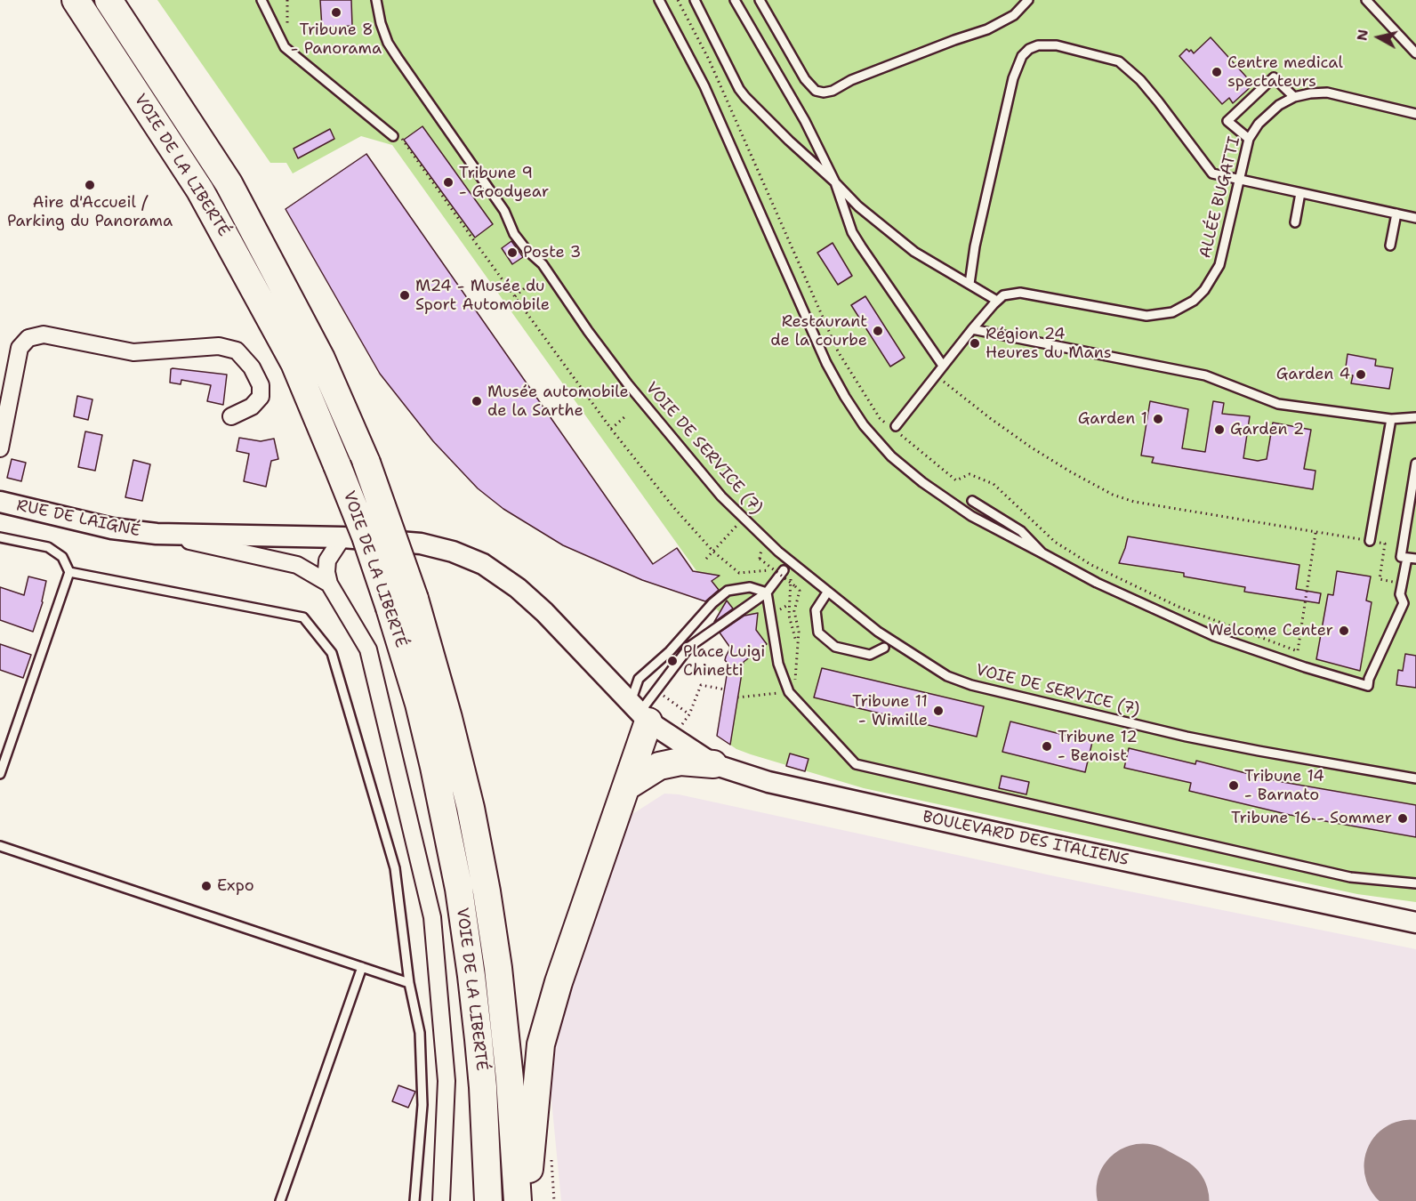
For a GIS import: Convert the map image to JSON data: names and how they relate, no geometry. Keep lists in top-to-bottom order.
{
  "streets": {
    "highway": ["VOIE DE LA LIBERTÉ"],
    "street": ["RUE DE LAIGNÉ", "BOULEVARD DES ITALIENS"],
    "lane": ["ALLÉE BUGATTI", "VOIE DE SERVICE (7)"]
  },
  "crossings": [
    ["RUE DE LAIGNÉ", "BOULEVARD DES ITALIENS"]
  ],
  "places": [
    "Tribune 8 - Panorama",
    "Centre medical spectateurs",
    "Tribune 9 - Goodyear",
    "Aire d'Accueil / Parking du Panorama",
    "Poste 3",
    "M24 - Musée du Sport Automobile",
    "Restaurant de la courbe",
    "Région 24 Heures du Mans",
    "Garden 4",
    "Musée automobile de la Sarthe",
    "Garden 1",
    "Garden 2",
    "Welcome Center",
    "Place Luigi Chinetti",
    "Tribune 11 - Wimille",
    "Tribune 12 - Benoist",
    "Tribune 14 - Barnato",
    "Tribune 16 - Sommer",
    "Expo"
  ],
  "north": "left"
}
